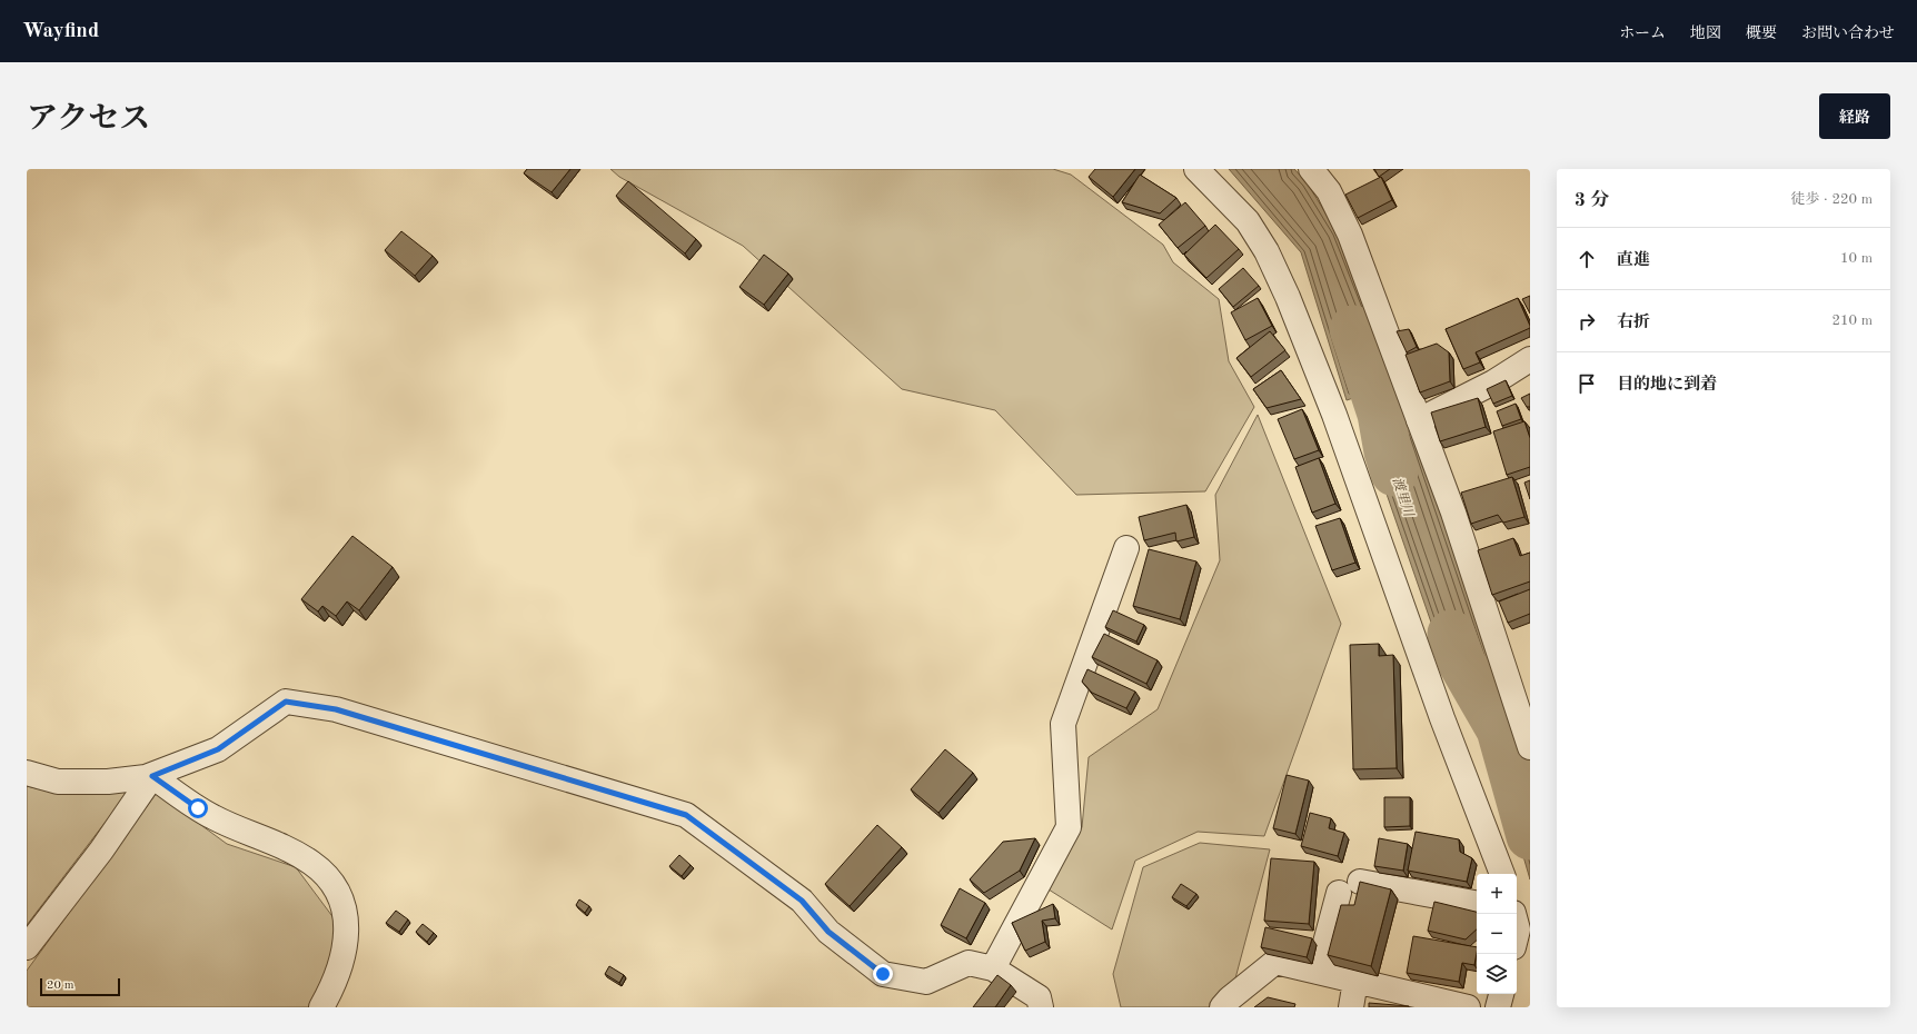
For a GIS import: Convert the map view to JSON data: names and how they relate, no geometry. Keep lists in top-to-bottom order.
{
  "water": ["渡里川"],
  "scale_bar": "20 m",
  "page": {
    "header": "Wayfind",
    "nav": [
      "ホーム",
      "地図",
      "概要",
      "お問い合わせ"
    ],
    "title": "アクセス",
    "buttons": "経路",
    "heading": ["3 分", "徒歩 · 220 m"],
    "list": [
      ["直進", "10 m"],
      ["右折", "210 m"],
      "目的地に到着"
    ],
    "map_buttons": ["+", "−"],
    "scale": "20 m"
  }
}
